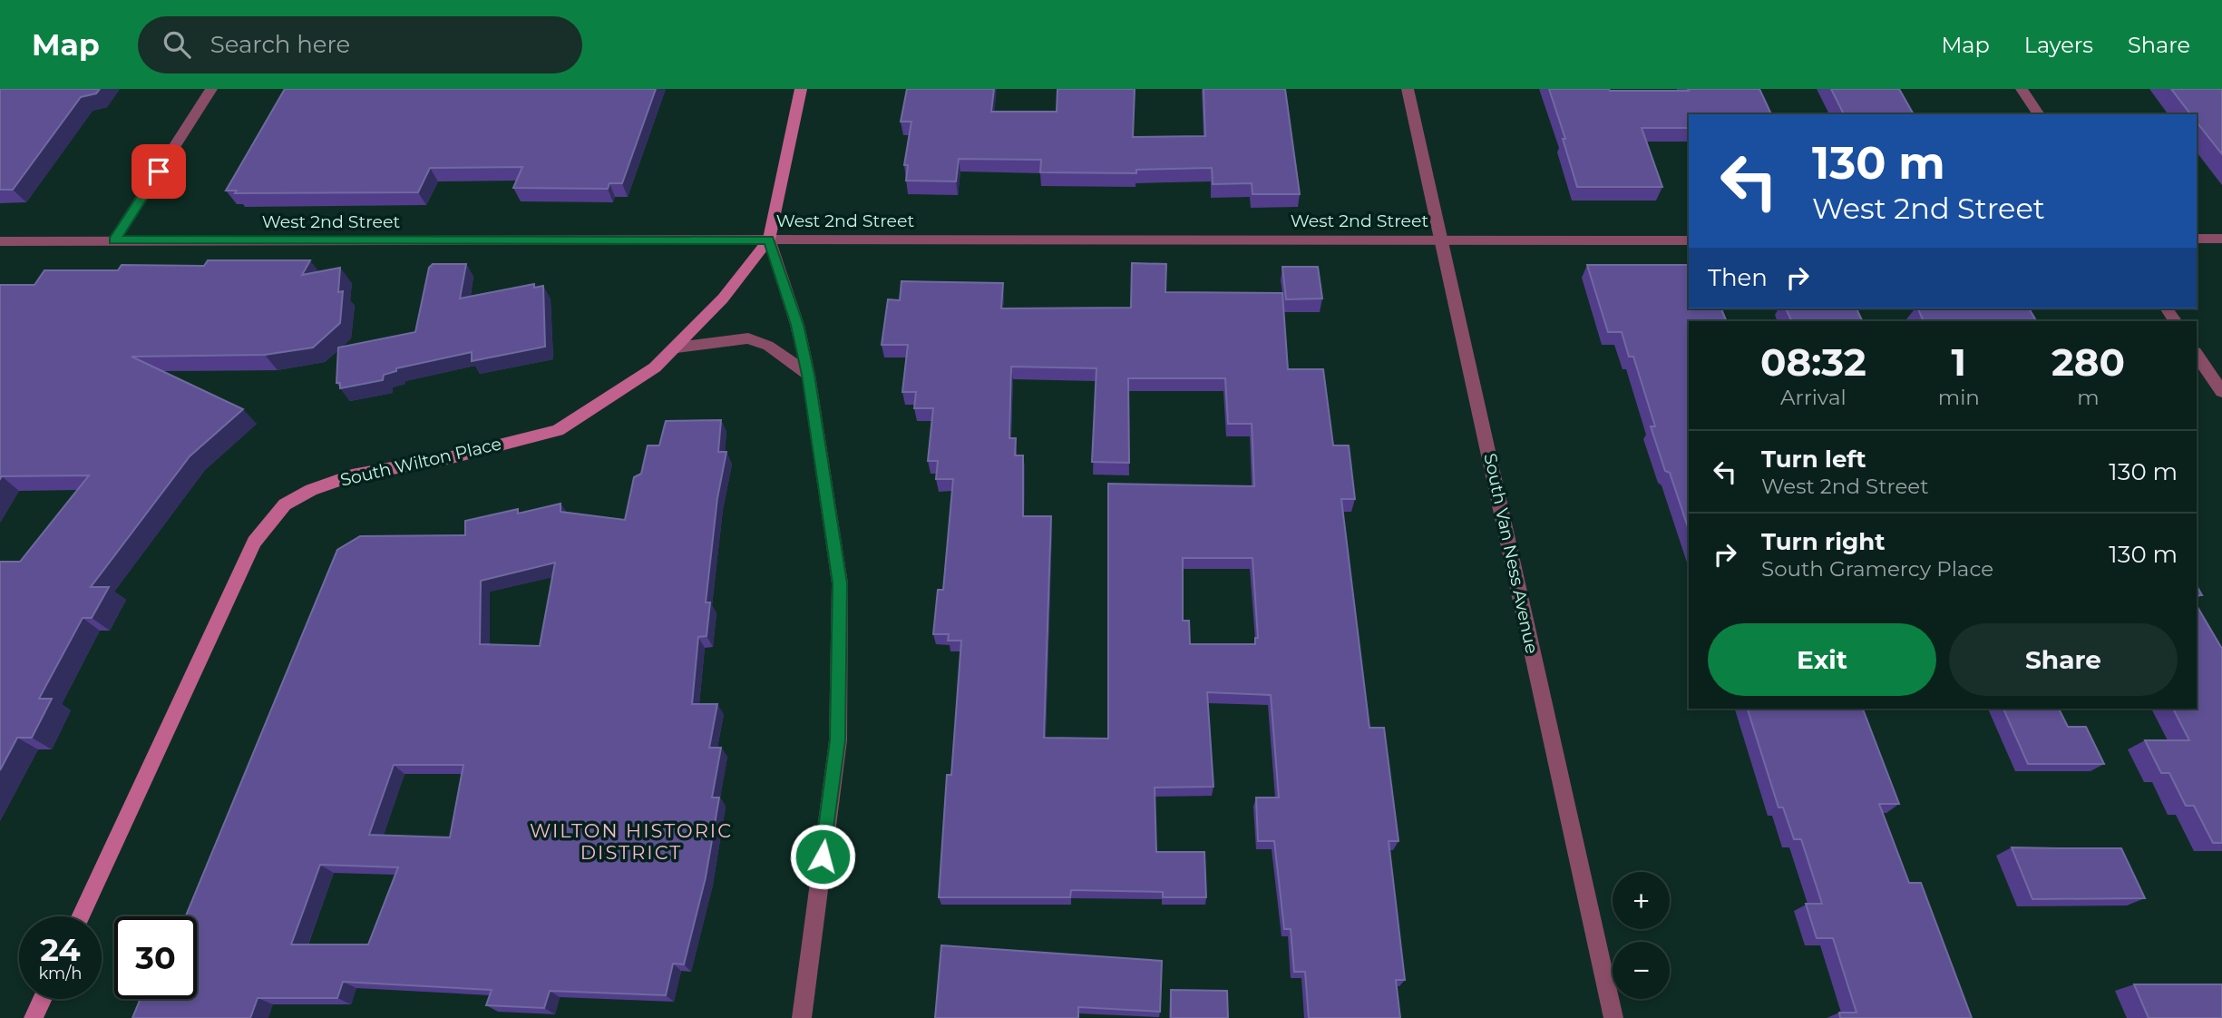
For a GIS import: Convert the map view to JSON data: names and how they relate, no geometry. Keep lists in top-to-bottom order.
{
  "streets": {
    "main road": ["South Wilton Place"],
    "street": ["West 2nd Street", "South Van Ness Avenue"]
  },
  "crossings": [
    ["West 2nd Street", "South Wilton Place"],
    ["West 2nd Street", "South Van Ness Avenue"]
  ],
  "districts": ["WILTON HISTORIC DISTRICT"],
  "page": {
    "header": "Map",
    "search": "Search here",
    "nav": ["Map", "Layers", "Share"],
    "turn": ["130 m", "West 2nd Street"],
    "then": "Then",
    "eta": [
      "08:32",
      "Arrival",
      "1",
      "min",
      "280",
      "m"
    ],
    "list": [
      {
        "name": "Turn left",
        "note": "West 2nd Street",
        "value": "130 m"
      },
      {
        "name": "Turn right",
        "note": "South Gramercy Place",
        "value": "130 m"
      }
    ],
    "buttons": ["Exit", "Share"],
    "map_buttons": ["+", "−"],
    "speed": "24 km/h",
    "limit": "30"
  }
}
